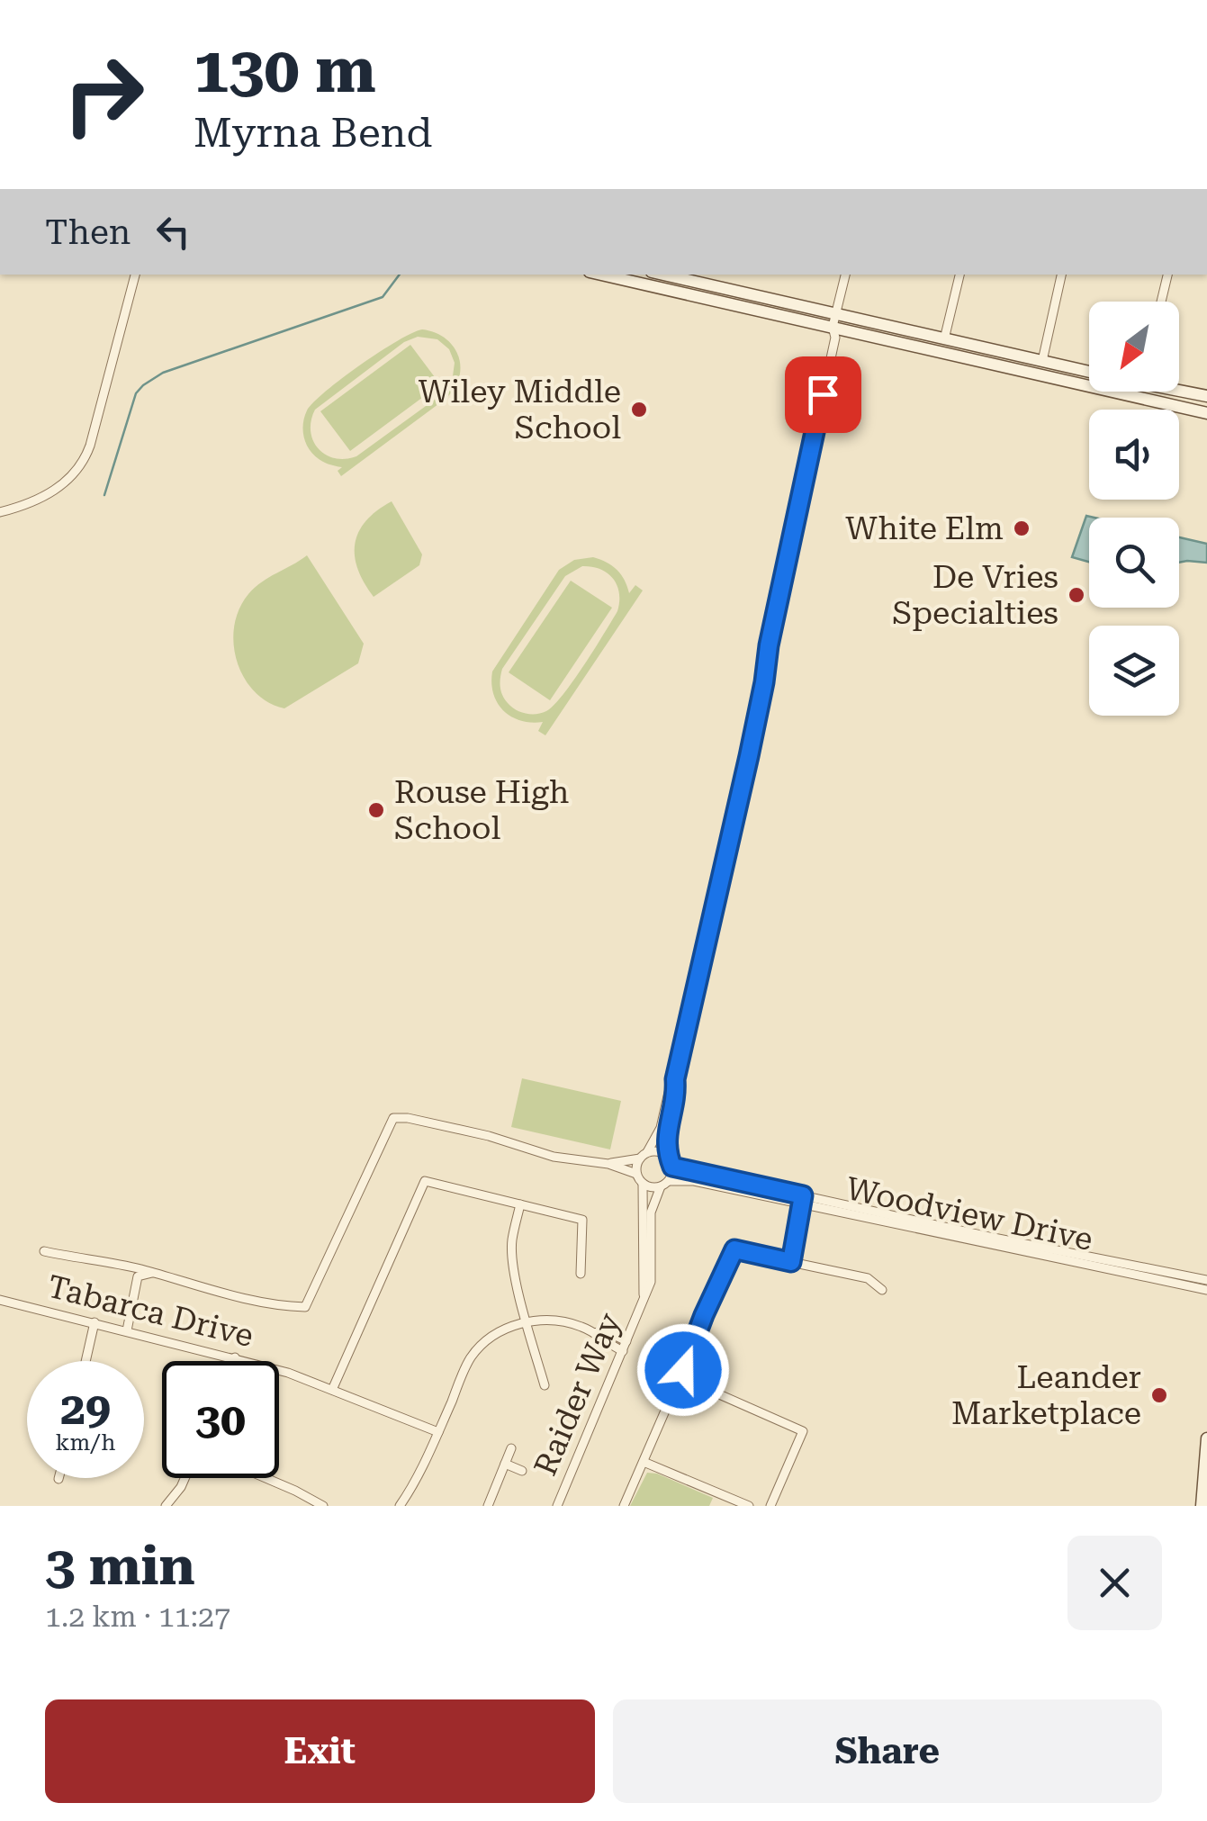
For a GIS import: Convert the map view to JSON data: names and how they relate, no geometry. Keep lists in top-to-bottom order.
{
  "streets": {
    "street": ["Woodview Drive", "Tabarca Drive", "Raider Way"]
  },
  "crossings": [
    ["Woodview Drive", "Raider Way"]
  ],
  "places": [
    "Wiley Middle School",
    "White Elm",
    "De Vries Specialties",
    "Rouse High School",
    "Leander Marketplace"
  ],
  "north": "bottom left",
  "page": {
    "turn": ["130 m", "Myrna Bend"],
    "then": "Then",
    "speed": "29 km/h",
    "limit": "30",
    "heading": ["3 min", "1.2 km · 11:27"],
    "buttons": ["Exit", "Share"]
  }
}
